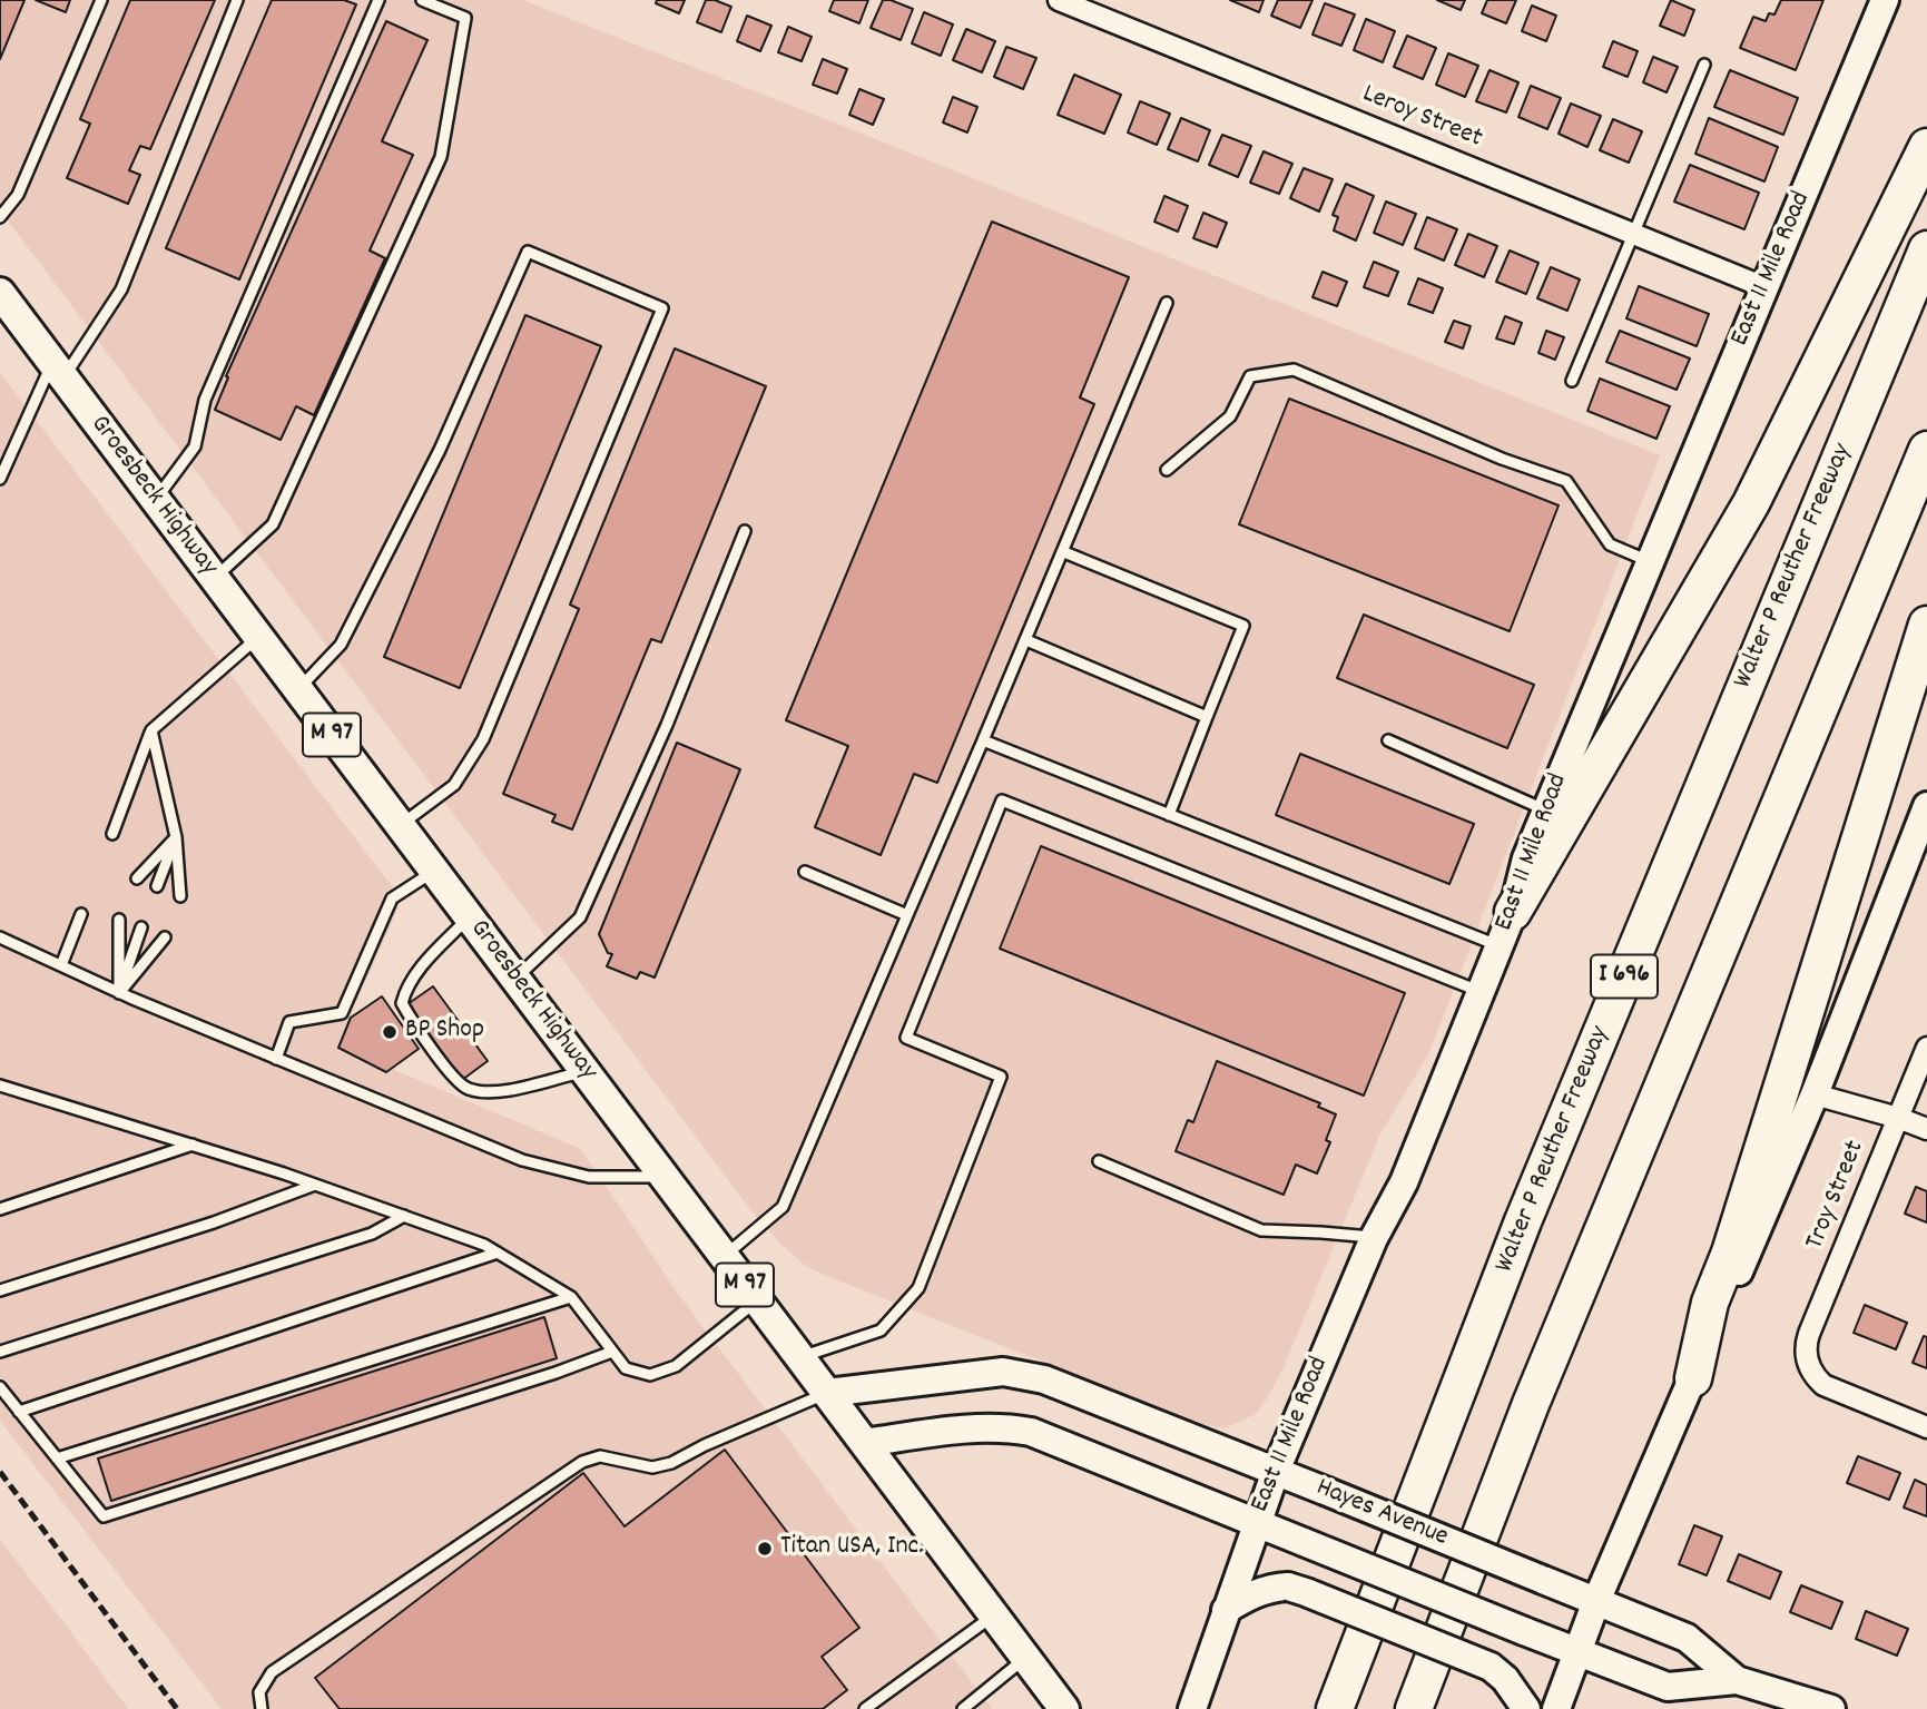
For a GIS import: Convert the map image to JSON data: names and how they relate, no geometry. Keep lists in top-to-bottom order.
{
  "streets": {
    "highway": ["Walter P Reuther Freeway", "I 696"],
    "main road": [
      "East 11 Mile Road",
      "Groesbeck Highway",
      "M 97",
      "Hayes Avenue"
    ],
    "street": ["Leroy Street", "Troy Street"]
  },
  "crossings": [
    ["Leroy Street", "East 11 Mile Road"],
    ["East 11 Mile Road", "Hayes Avenue"],
    ["Groesbeck Highway", "Hayes Avenue"]
  ],
  "places": ["BP Shop", "Titan USA, Inc."]
}
